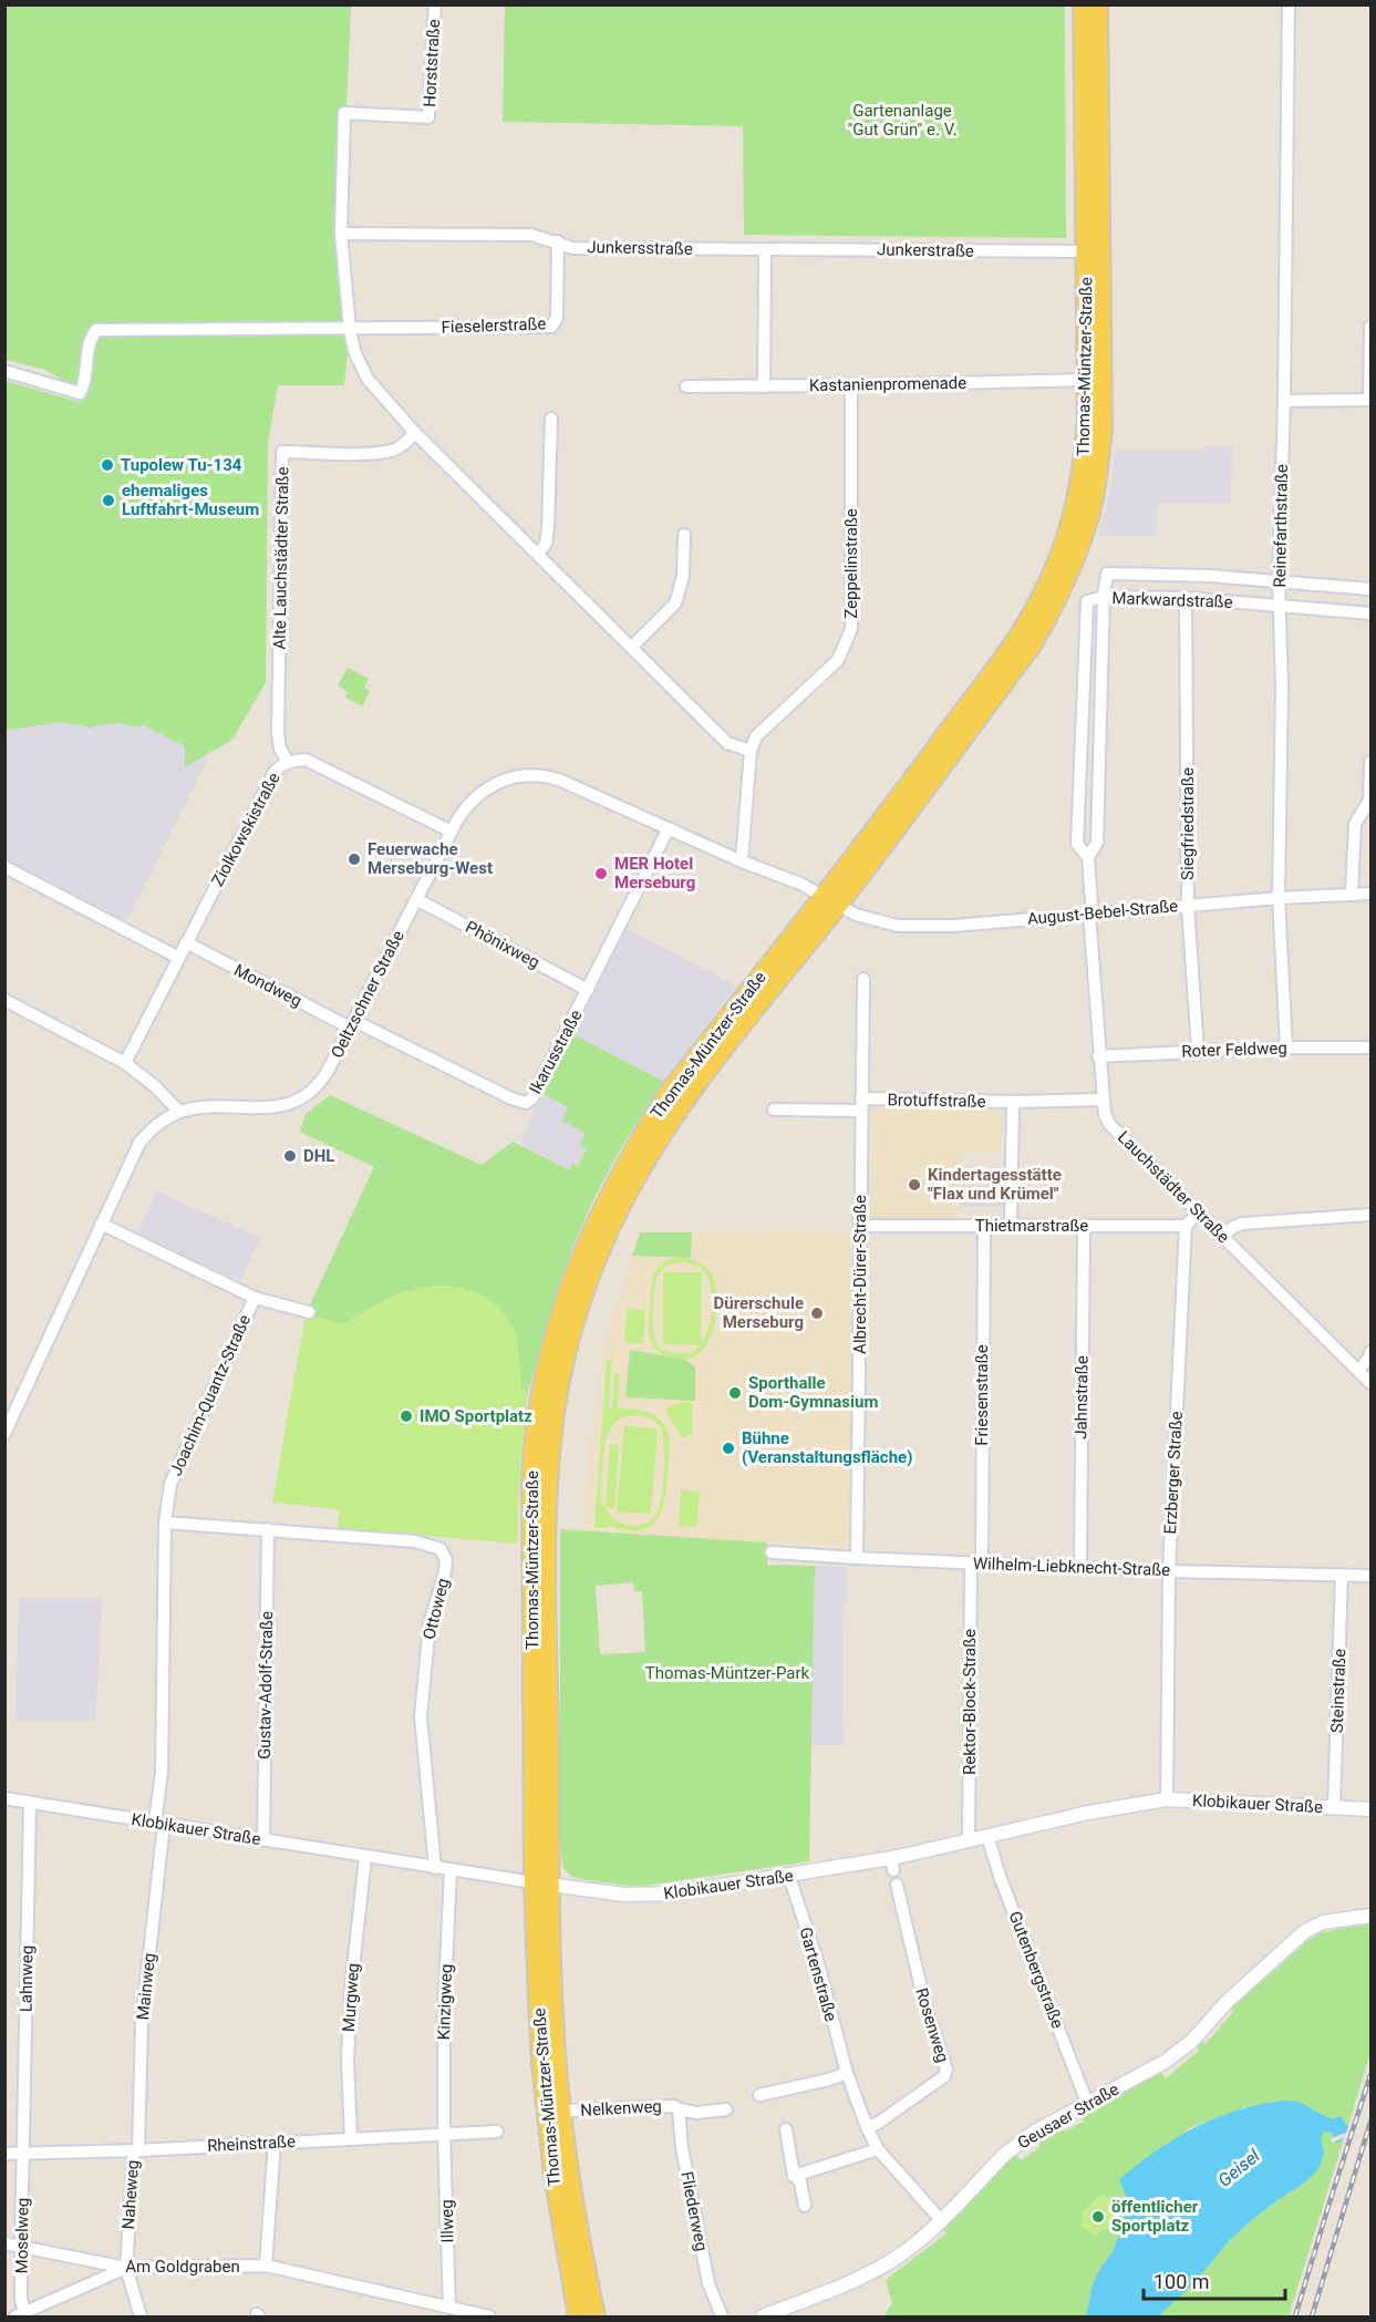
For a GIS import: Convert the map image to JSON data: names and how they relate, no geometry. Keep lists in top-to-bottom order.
{
  "streets": {
    "main road": ["Thomas-Müntzer-Straße"],
    "street": [
      "Horststraße",
      "Junkersstraße",
      "Junkerstraße",
      "Fieselerstraße",
      "Kastanienpromenade",
      "Reinefarthstraße",
      "Alte Lauchstädter Straße",
      "Zeppelinstraße",
      "Markwardstraße",
      "Siegfriedstraße",
      "Ziolkowskistraße",
      "August-Bebel-Straße",
      "Phönixweg",
      "Mondweg",
      "Oeltzschner Straße",
      "Roter Feldweg",
      "Ikarusstraße",
      "Brotuffstraße",
      "Lauchstädter Straße",
      "Thietmarstraße",
      "Albrecht-Dürer-Straße",
      "Joachim-Quantz-Straße",
      "Friesenstraße",
      "Jahnstraße",
      "Erzberger Straße",
      "Wilhelm-Liebknecht-Straße",
      "Ottoweg",
      "Gustav-Adolf-Straße",
      "Steinstraße",
      "Rektor-Block-Straße",
      "Klobikauer Straße",
      "Gutenbergstraße",
      "Gartenstraße",
      "Lahnweg",
      "Mainweg",
      "Murgweg",
      "Kinzigweg",
      "Rosenweg",
      "Nelkenweg",
      "Geusaer Straße",
      "Rheinstraße",
      "Naheweg",
      "Fliederweg",
      "Illweg",
      "Moselweg",
      "Am Goldgraben"
    ]
  },
  "crossings": [
    ["Horststraße", "Junkersstraße"],
    ["Junkersstraße", "Junkerstraße"],
    ["Junkersstraße", "Fieselerstraße"],
    ["Junkerstraße", "Thomas-Müntzer-Straße"],
    ["Thomas-Müntzer-Straße", "Kastanienpromenade"],
    ["Thomas-Müntzer-Straße", "August-Bebel-Straße"],
    ["Thomas-Müntzer-Straße", "Oeltzschner Straße"],
    ["Thomas-Müntzer-Straße", "Klobikauer Straße"],
    ["Kastanienpromenade", "Zeppelinstraße"],
    ["Reinefarthstraße", "Markwardstraße"],
    ["Reinefarthstraße", "August-Bebel-Straße"],
    ["Reinefarthstraße", "Roter Feldweg"],
    ["Alte Lauchstädter Straße", "Ziolkowskistraße"],
    ["Markwardstraße", "Siegfriedstraße"],
    ["Markwardstraße", "Lauchstädter Straße"],
    ["Siegfriedstraße", "August-Bebel-Straße"],
    ["Siegfriedstraße", "Roter Feldweg"],
    ["Ziolkowskistraße", "Mondweg"],
    ["Ziolkowskistraße", "Oeltzschner Straße"],
    ["August-Bebel-Straße", "Oeltzschner Straße"],
    ["August-Bebel-Straße", "Lauchstädter Straße"],
    ["Phönixweg", "Oeltzschner Straße"],
    ["Phönixweg", "Ikarusstraße"],
    ["Mondweg", "Oeltzschner Straße"],
    ["Mondweg", "Ikarusstraße"],
    ["Oeltzschner Straße", "Ikarusstraße"],
    ["Oeltzschner Straße", "Joachim-Quantz-Straße"],
    ["Roter Feldweg", "Lauchstädter Straße"],
    ["Brotuffstraße", "Lauchstädter Straße"],
    ["Brotuffstraße", "Albrecht-Dürer-Straße"],
    ["Thietmarstraße", "Albrecht-Dürer-Straße"],
    ["Thietmarstraße", "Friesenstraße"],
    ["Thietmarstraße", "Jahnstraße"],
    ["Thietmarstraße", "Erzberger Straße"],
    ["Albrecht-Dürer-Straße", "Wilhelm-Liebknecht-Straße"],
    ["Joachim-Quantz-Straße", "Ottoweg"],
    ["Joachim-Quantz-Straße", "Klobikauer Straße"],
    ["Joachim-Quantz-Straße", "Mainweg"],
    ["Friesenstraße", "Wilhelm-Liebknecht-Straße"],
    ["Friesenstraße", "Rektor-Block-Straße"],
    ["Jahnstraße", "Wilhelm-Liebknecht-Straße"],
    ["Erzberger Straße", "Wilhelm-Liebknecht-Straße"],
    ["Erzberger Straße", "Klobikauer Straße"],
    ["Wilhelm-Liebknecht-Straße", "Steinstraße"],
    ["Wilhelm-Liebknecht-Straße", "Rektor-Block-Straße"],
    ["Ottoweg", "Gustav-Adolf-Straße"],
    ["Ottoweg", "Klobikauer Straße"],
    ["Gustav-Adolf-Straße", "Klobikauer Straße"],
    ["Steinstraße", "Klobikauer Straße"],
    ["Rektor-Block-Straße", "Klobikauer Straße"],
    ["Klobikauer Straße", "Gutenbergstraße"],
    ["Klobikauer Straße", "Gartenstraße"],
    ["Klobikauer Straße", "Lahnweg"],
    ["Klobikauer Straße", "Mainweg"],
    ["Klobikauer Straße", "Murgweg"],
    ["Klobikauer Straße", "Kinzigweg"],
    ["Gutenbergstraße", "Geusaer Straße"],
    ["Gartenstraße", "Rosenweg"],
    ["Gartenstraße", "Geusaer Straße"],
    ["Lahnweg", "Rheinstraße"],
    ["Lahnweg", "Moselweg"],
    ["Mainweg", "Rheinstraße"],
    ["Mainweg", "Naheweg"],
    ["Murgweg", "Rheinstraße"],
    ["Kinzigweg", "Rheinstraße"],
    ["Kinzigweg", "Illweg"],
    ["Nelkenweg", "Fliederweg"],
    ["Rheinstraße", "Naheweg"],
    ["Rheinstraße", "Illweg"],
    ["Rheinstraße", "Moselweg"],
    ["Naheweg", "Am Goldgraben"],
    ["Illweg", "Am Goldgraben"],
    ["Moselweg", "Am Goldgraben"]
  ],
  "water": ["Geisel"],
  "parks": ["Gartenanlage \"Gut Grün\" e. V.", "Thomas-Müntzer-Park"],
  "places": [
    "Tupolew Tu-134",
    "ehemaliges Luftfahrt-Museum",
    "Feuerwache Merseburg-West",
    "MER Hotel Merseburg",
    "DHL",
    "Kindertagesstätte \"Flax und Krümel\"",
    "Dürerschule Merseburg",
    "Sporthalle Dom-Gymnasium",
    "IMO Sportplatz",
    "Bühne (Veranstaltungsfläche)",
    "öffentlicher Sportplatz"
  ],
  "scale_bar": "100 m"
}
